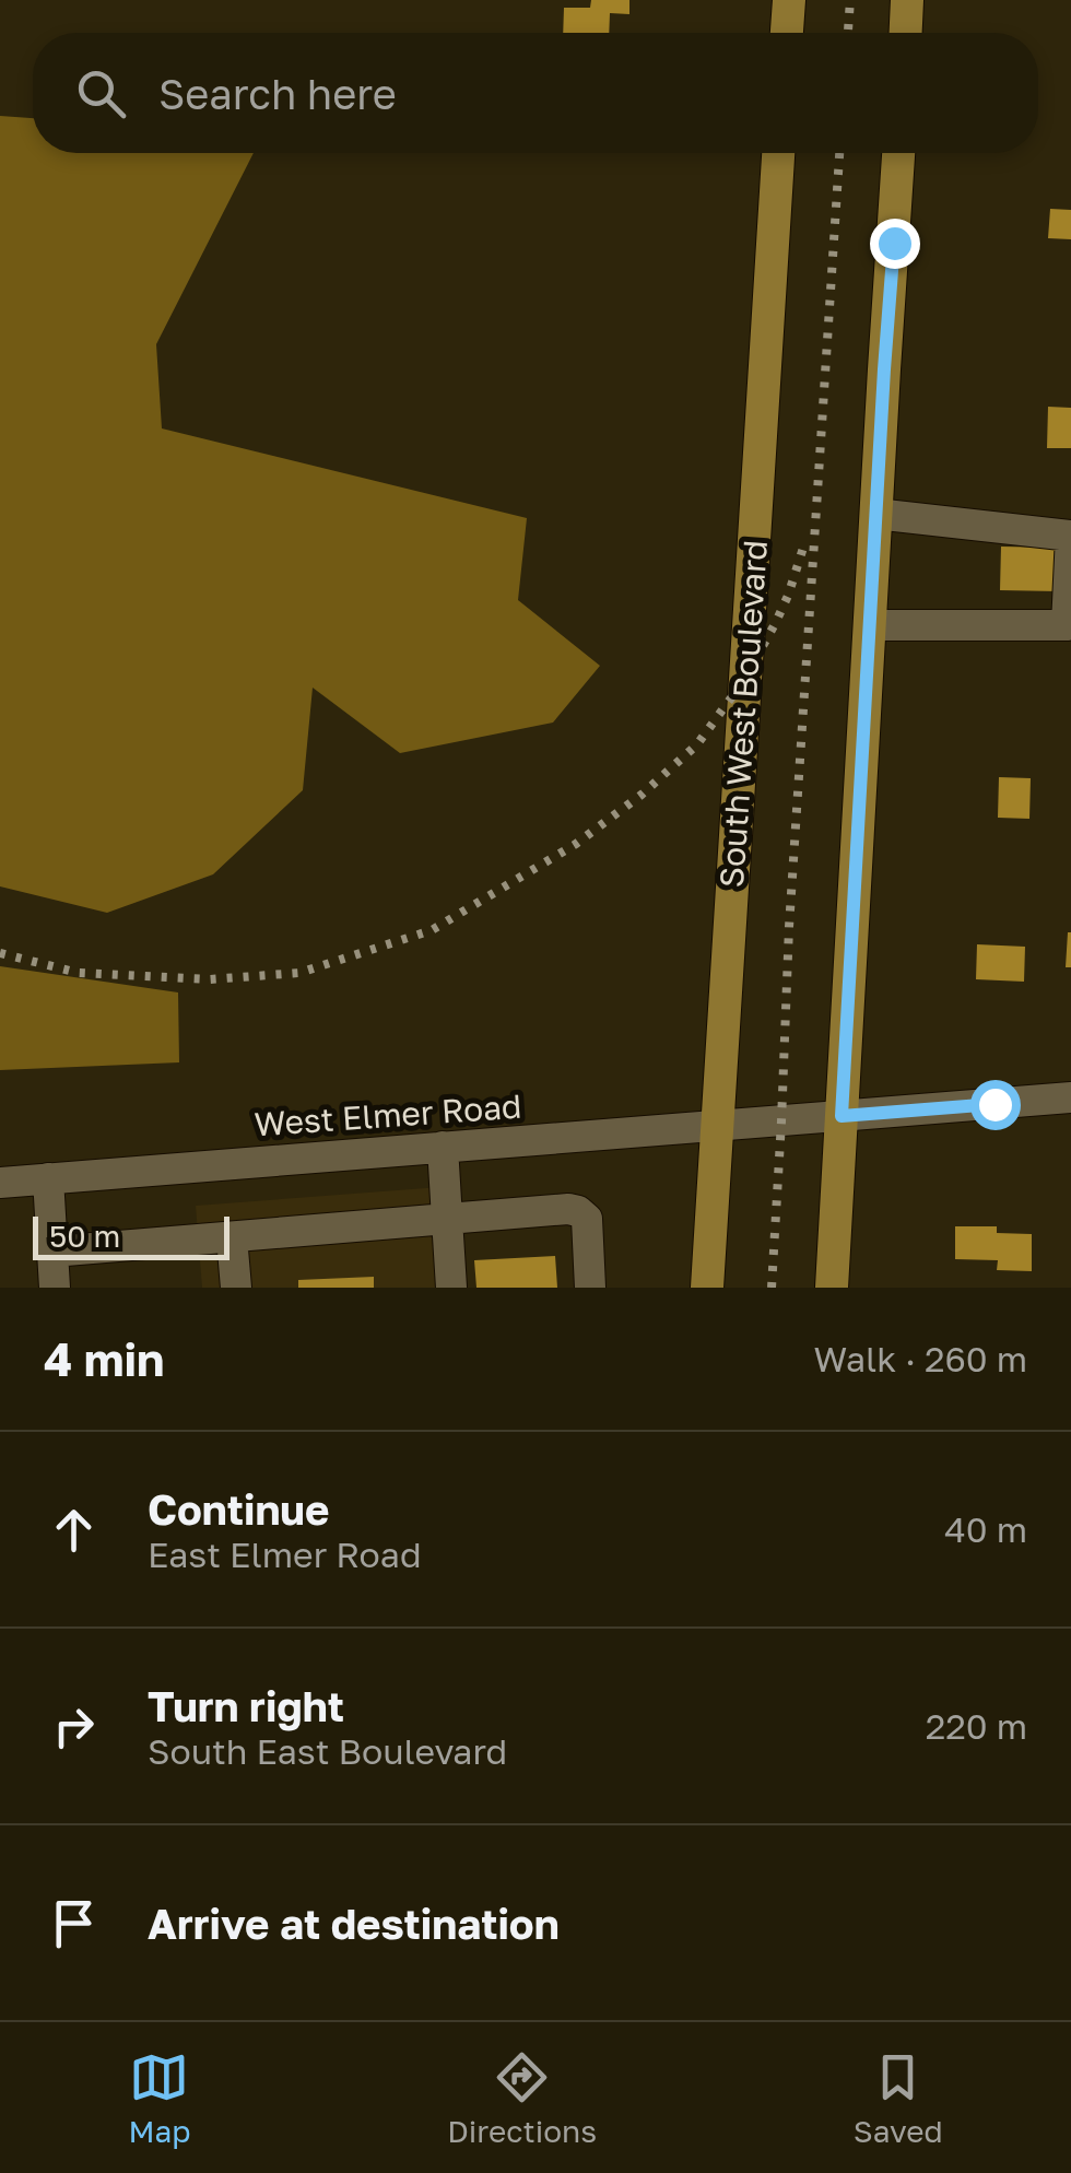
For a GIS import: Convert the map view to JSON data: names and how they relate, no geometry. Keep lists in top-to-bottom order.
{
  "streets": {
    "main road": ["South West Boulevard"],
    "street": ["West Elmer Road"]
  },
  "crossings": [
    ["South West Boulevard", "West Elmer Road"]
  ],
  "scale_bar": "50 m",
  "page": {
    "search": "Search here",
    "scale": "50 m",
    "heading": ["4 min", "Walk · 260 m"],
    "list": [
      ["Continue", "East Elmer Road", "40 m"],
      ["Turn right", "South East Boulevard", "220 m"],
      "Arrive at destination"
    ],
    "nav": ["Map", "Directions", "Saved"]
  }
}
